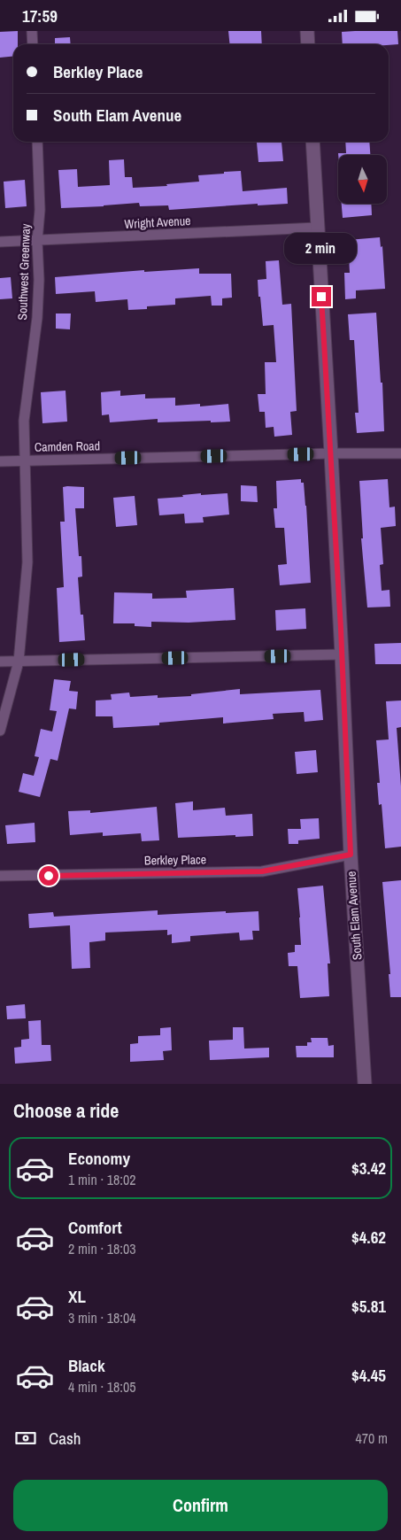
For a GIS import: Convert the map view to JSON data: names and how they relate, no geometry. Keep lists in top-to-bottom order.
{
  "streets": {
    "street": [
      "Wright Avenue",
      "Southwest Greenway",
      "Camden Road",
      "Berkley Place",
      "South Elam Avenue"
    ]
  },
  "crossings": [
    ["Wright Avenue", "Southwest Greenway"],
    ["Wright Avenue", "South Elam Avenue"],
    ["Southwest Greenway", "Camden Road"],
    ["Camden Road", "South Elam Avenue"],
    ["Berkley Place", "South Elam Avenue"]
  ],
  "north": "bottom",
  "page": {
    "status": "17:59",
    "banner": ["Berkley Place", "South Elam Avenue"],
    "bubble": "2 min",
    "heading": "Choose a ride",
    "list": [
      {
        "name": "Economy",
        "note": "1 min · 18:02",
        "value": "$3.42"
      },
      {
        "name": "Comfort",
        "note": "2 min · 18:03",
        "value": "$4.62"
      },
      {
        "name": "XL",
        "note": "3 min · 18:04",
        "value": "$5.81"
      },
      {
        "name": "Black",
        "note": "4 min · 18:05",
        "value": "$4.45"
      }
    ],
    "pay": ["Cash", "470 m"],
    "buttons": "Confirm"
  }
}
